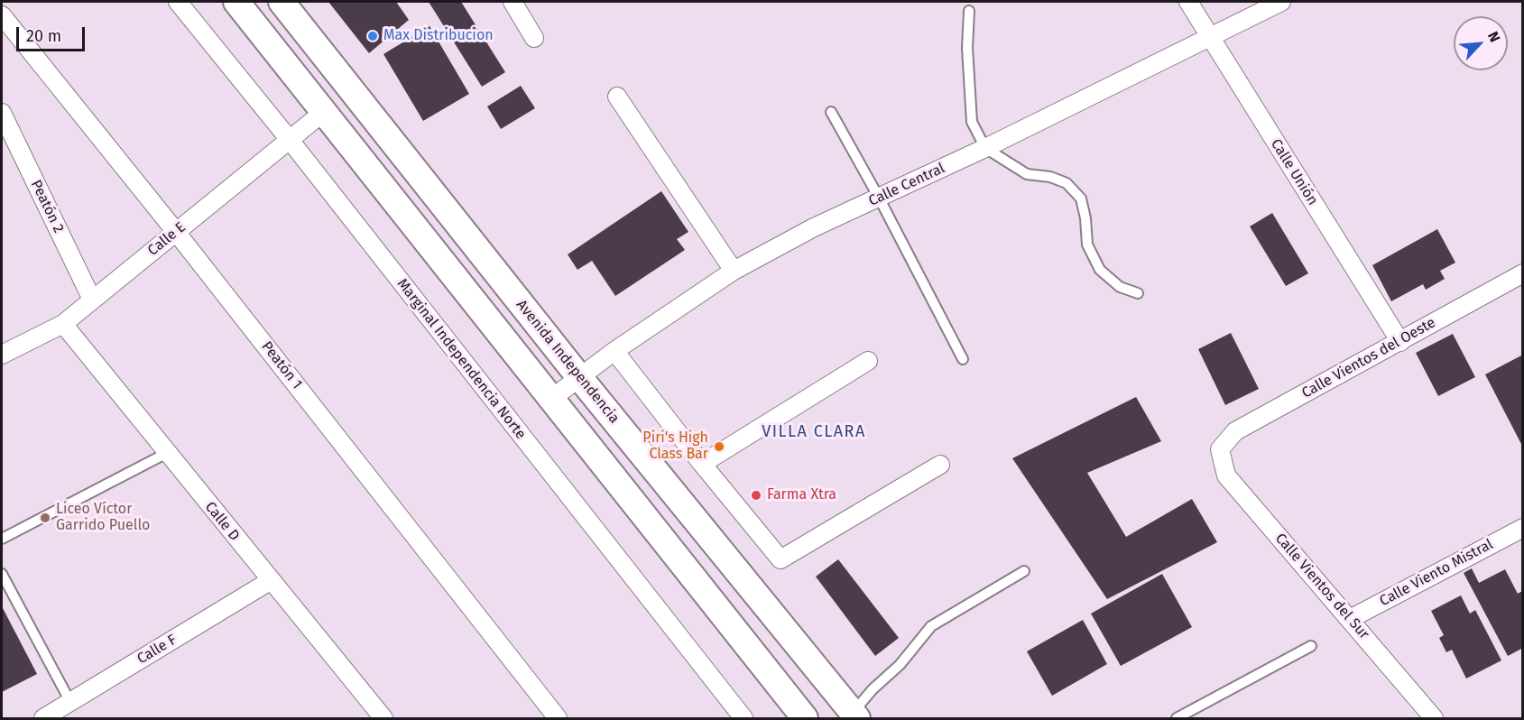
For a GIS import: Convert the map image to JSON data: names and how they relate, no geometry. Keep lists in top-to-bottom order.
{
  "streets": {
    "main road": ["Avenida Independencia"],
    "street": [
      "Calle Unión",
      "Calle Central",
      "Peatón 2",
      "Calle E",
      "Calle Vientos del Oeste",
      "Marginal Independencia Norte",
      "Peatón 1",
      "Calle D",
      "Calle Viento Mistral",
      "Calle Vientos del Sur",
      "Calle F"
    ]
  },
  "crossings": [
    ["Calle Unión", "Calle Central"],
    ["Calle Unión", "Calle Vientos del Oeste"],
    ["Calle Central", "Avenida Independencia"],
    ["Peatón 2", "Calle E"],
    ["Calle E", "Marginal Independencia Norte"],
    ["Calle E", "Peatón 1"],
    ["Calle E", "Calle D"],
    ["Calle Vientos del Oeste", "Calle Vientos del Sur"],
    ["Calle D", "Calle F"],
    ["Calle Viento Mistral", "Calle Vientos del Sur"]
  ],
  "districts": ["VILLA CLARA"],
  "places": [
    "Max Distribucion",
    "Piri's High Class Bar",
    "Farma Xtra",
    "Liceo Víctor Garrido Puello"
  ],
  "scale_bar": "20 m",
  "north": "top right"
}
